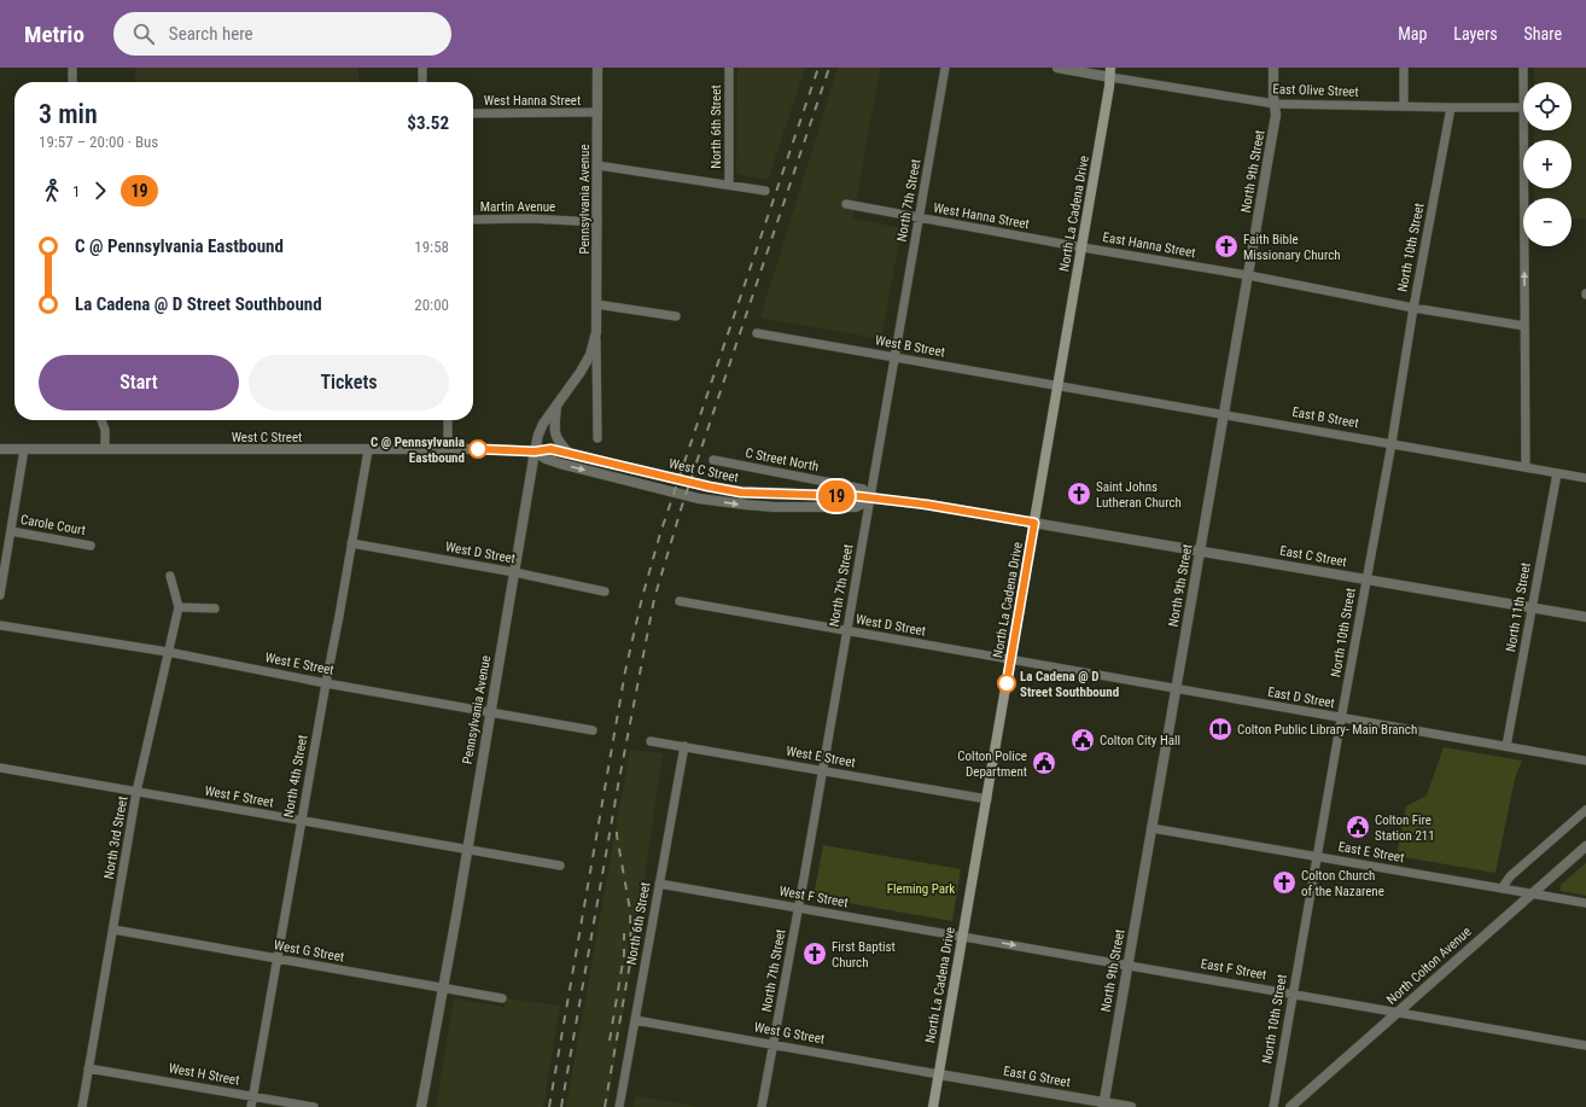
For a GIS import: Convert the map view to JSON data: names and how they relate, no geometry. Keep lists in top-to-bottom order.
{
  "streets": {
    "main road": ["North La Cadena Drive"],
    "street": [
      "East Olive Street",
      "West Hanna Street",
      "North 6th Street",
      "North 9th Street",
      "Pennsylvania Avenue",
      "North 7th Street",
      "Martin Avenue",
      "East Hanna Street",
      "North 10th Street",
      "West B Street",
      "East B Street",
      "West C Street",
      "C Street North",
      "Carole Court",
      "West D Street",
      "East C Street",
      "North 11th Street",
      "West E Street",
      "East D Street",
      "North 4th Street",
      "West F Street",
      "North 3rd Street",
      "East E Street",
      "West G Street",
      "North Colton Avenue",
      "East F Street",
      "West H Street",
      "East G Street"
    ]
  },
  "crossings": [
    ["East Olive Street", "North 9th Street"],
    ["East Olive Street", "North La Cadena Drive"],
    ["East Olive Street", "North 10th Street"],
    ["West Hanna Street", "Pennsylvania Avenue"],
    ["West Hanna Street", "North 7th Street"],
    ["West Hanna Street", "North La Cadena Drive"],
    ["West Hanna Street", "East Hanna Street"],
    ["North 6th Street", "West E Street"],
    ["North 6th Street", "West F Street"],
    ["North 6th Street", "West G Street"],
    ["North 9th Street", "East Hanna Street"],
    ["North 9th Street", "East B Street"],
    ["North 9th Street", "East C Street"],
    ["North 9th Street", "East D Street"],
    ["North 9th Street", "East E Street"],
    ["North 9th Street", "East F Street"],
    ["North 9th Street", "East G Street"],
    ["Pennsylvania Avenue", "Martin Avenue"],
    ["Pennsylvania Avenue", "West C Street"],
    ["Pennsylvania Avenue", "West D Street"],
    ["Pennsylvania Avenue", "West E Street"],
    ["Pennsylvania Avenue", "West F Street"],
    ["Pennsylvania Avenue", "West G Street"],
    ["North 7th Street", "West B Street"],
    ["North 7th Street", "West C Street"],
    ["North 7th Street", "C Street North"],
    ["North 7th Street", "West D Street"],
    ["North 7th Street", "West E Street"],
    ["North 7th Street", "West F Street"],
    ["North 7th Street", "West G Street"],
    ["North La Cadena Drive", "East Hanna Street"],
    ["North La Cadena Drive", "West B Street"],
    ["North La Cadena Drive", "East B Street"],
    ["North La Cadena Drive", "West C Street"],
    ["North La Cadena Drive", "West D Street"],
    ["North La Cadena Drive", "East C Street"],
    ["North La Cadena Drive", "West E Street"],
    ["North La Cadena Drive", "East D Street"],
    ["North La Cadena Drive", "West F Street"],
    ["North La Cadena Drive", "West G Street"],
    ["North La Cadena Drive", "East F Street"],
    ["North La Cadena Drive", "East G Street"],
    ["East Hanna Street", "North 10th Street"],
    ["North 10th Street", "East B Street"],
    ["North 10th Street", "East C Street"],
    ["North 10th Street", "East D Street"],
    ["North 10th Street", "East E Street"],
    ["North 10th Street", "East F Street"],
    ["West B Street", "East B Street"],
    ["East B Street", "North 11th Street"],
    ["West C Street", "C Street North"],
    ["West C Street", "East C Street"],
    ["West C Street", "North 4th Street"],
    ["West D Street", "East D Street"],
    ["West D Street", "North 4th Street"],
    ["East C Street", "North 11th Street"],
    ["North 11th Street", "East D Street"],
    ["West E Street", "North 4th Street"],
    ["West E Street", "North 3rd Street"],
    ["North 4th Street", "West F Street"],
    ["North 4th Street", "West G Street"],
    ["North 4th Street", "West H Street"],
    ["West F Street", "North 3rd Street"],
    ["West F Street", "East F Street"],
    ["North 3rd Street", "West G Street"],
    ["North 3rd Street", "West H Street"],
    ["East E Street", "North Colton Avenue"],
    ["West G Street", "East G Street"],
    ["North Colton Avenue", "East F Street"]
  ],
  "parks": ["Fleming Park"],
  "places": {
    "church": [
      "Faith Bible Missionary Church",
      "Saint Johns Lutheran Church",
      "Colton Church of the Nazarene",
      "First Baptist Church"
    ],
    "other": ["C @ Pennsylvania Eastbound", "La Cadena @ D Street Southbound"],
    "library": ["Colton Public Library- Main Branch"],
    "public building": ["Colton City Hall", "Colton Police Department", "Colton Fire Station 211"]
  },
  "lines": ["bus line 19"],
  "page": {
    "header": "Metrio",
    "search": "Search here",
    "nav": ["Map", "Layers", "Share"],
    "on_map": "19",
    "map_buttons": ["+", "−"],
    "heading": ["3 min", "19:57 – 20:00 · Bus", "$3.52"],
    "legs": ["1", "19"],
    "list": [
      {
        "name": "C @ Pennsylvania Eastbound",
        "value": "19:58"
      },
      {
        "name": "La Cadena @ D Street Southbound",
        "value": "20:00"
      }
    ],
    "buttons": ["Start", "Tickets"]
  }
}
